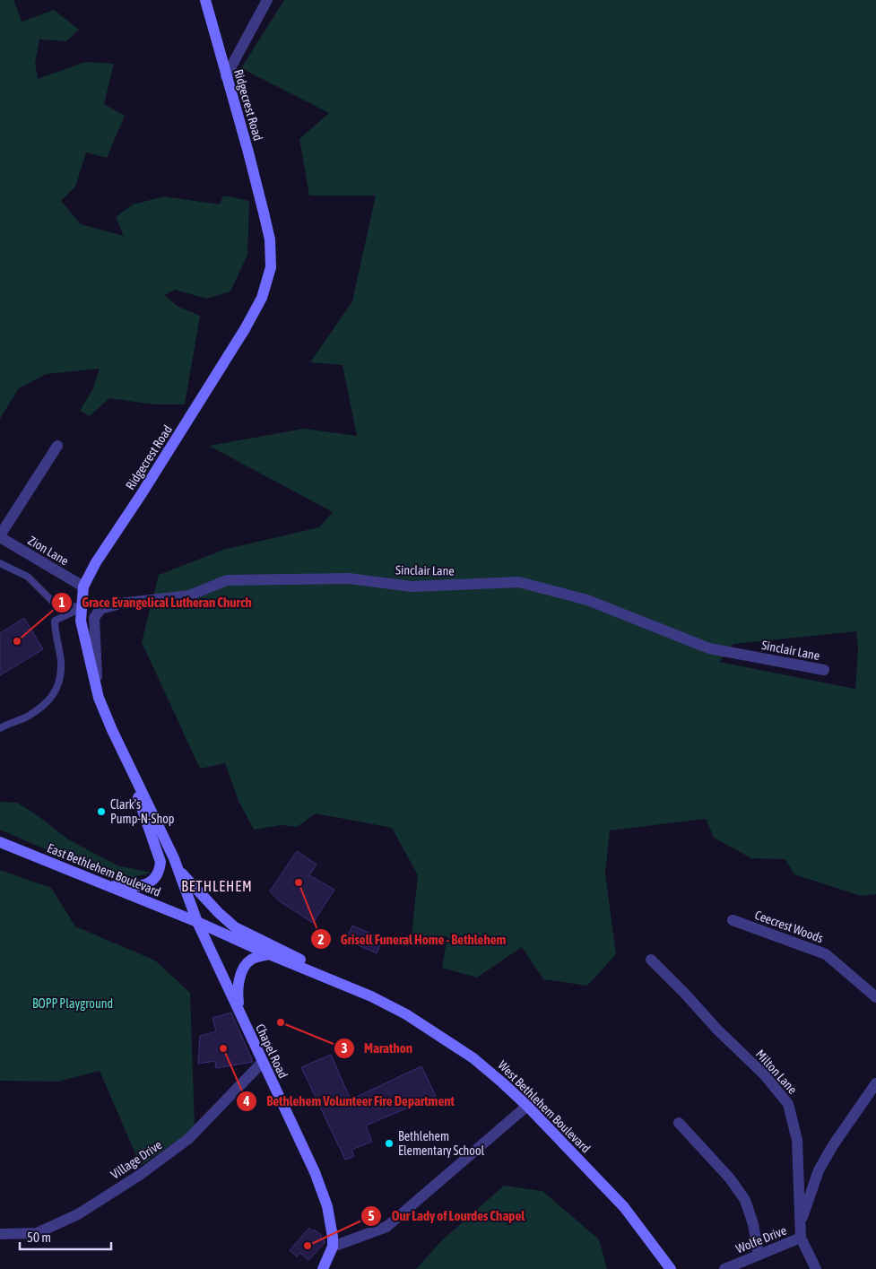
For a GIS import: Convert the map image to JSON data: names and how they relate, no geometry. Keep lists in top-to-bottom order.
{
  "streets": {
    "main road": [
      "Ridgecrest Road",
      "East Bethlehem Boulevard",
      "Chapel Road",
      "West Bethlehem Boulevard"
    ],
    "street": [
      "Zion Lane",
      "Sinclair Lane",
      "Ceecrest Woods",
      "Milton Lane",
      "Village Drive",
      "Wolfe Drive"
    ]
  },
  "crossings": [
    ["Ridgecrest Road", "Zion Lane"],
    ["Ridgecrest Road", "Sinclair Lane"],
    ["Ridgecrest Road", "East Bethlehem Boulevard"],
    ["Ridgecrest Road", "Chapel Road"],
    ["Ridgecrest Road", "West Bethlehem Boulevard"],
    ["East Bethlehem Boulevard", "Chapel Road"],
    ["East Bethlehem Boulevard", "West Bethlehem Boulevard"],
    ["Chapel Road", "West Bethlehem Boulevard"],
    ["Chapel Road", "Village Drive"],
    ["Milton Lane", "Wolfe Drive"]
  ],
  "districts": ["BETHLEHEM"],
  "parks": ["BOPP Playground"],
  "places": [
    "Grace Evangelical Lutheran Church",
    "Clark's Pump-N-Shop",
    "Grisell Funeral Home - Bethlehem",
    "Marathon",
    "Bethlehem Volunteer Fire Department",
    "Bethlehem Elementary School",
    "Our Lady of Lourdes Chapel"
  ],
  "scale_bar": "50 m"
}
